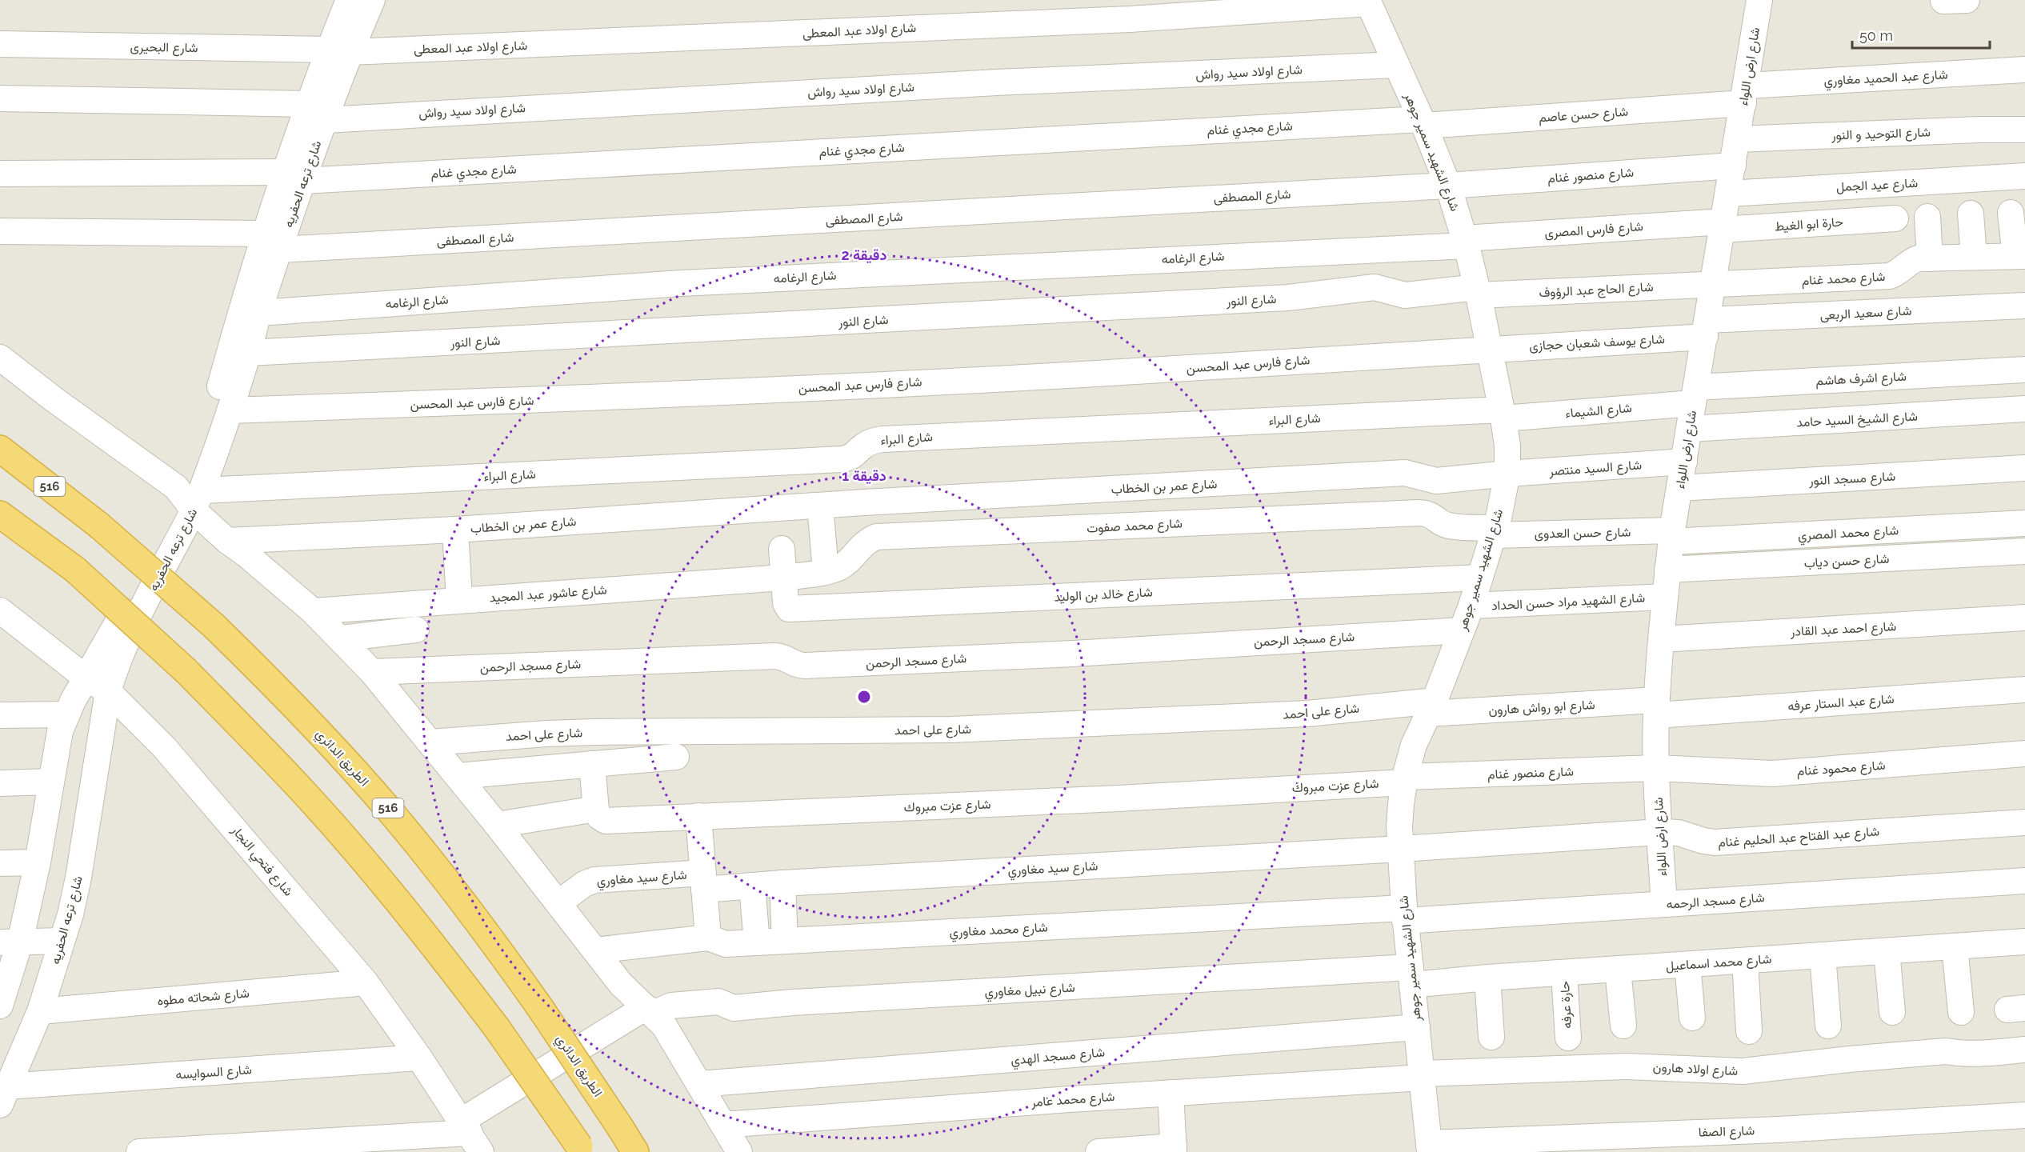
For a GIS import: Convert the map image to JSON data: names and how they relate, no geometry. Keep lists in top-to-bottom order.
{
  "streets": {
    "highway": ["516", "الطريق الدائري"],
    "street": [
      "شارع اولاد عبد المعطى",
      "شارع البحيرى",
      "شارع ارض اللواء",
      "شارع اولاد سيد رواش",
      "شارع عبد الحميد مغاوري",
      "شارع حسن عاصم",
      "شارع مجدي غنام",
      "شارع التوحيد و النور",
      "شارع الشهيد سمير جوهر",
      "شارع منصور غنام",
      "شارع ترعه الحفريه",
      "شارع عيد الجمل",
      "شارع المصطفى",
      "حارة ابو الغيط",
      "شارع فارس المصرى",
      "شارع الرغامه",
      "شارع محمد غنام",
      "شارع الحاج عبد الرؤوف",
      "شارع النور",
      "شارع سعيد الربعى",
      "شارع يوسف شعبان حجازى",
      "شارع فارس عبد المحسن",
      "شارع اشرف هاشم",
      "شارع الشيماء",
      "شارع البراء",
      "شارع الشيخ السيد حامد",
      "شارع السيد منتصر",
      "شارع مسجد النور",
      "شارع عمر بن الخطاب",
      "شارع محمد صفوت",
      "شارع حسن العدوى",
      "شارع محمد المصري",
      "شارع حسن دياب",
      "شارع عاشور عبد المجيد",
      "شارع خالد بن الوليد",
      "شارع الشهيد مراد حسن الحداد",
      "شارع احمد عبد القادر",
      "شارع مسجد الرحمن",
      "شارع عبد الستار عرفه",
      "شارع ابو رواش هارون",
      "شارع على احمد",
      "شارع محمود غنام",
      "شارع عزت مبروك",
      "شارع عبد الفتاح عبد الحليم غنام",
      "شارع فتحي النجار",
      "شارع سيد مغاوري",
      "شارع مسجد الرحمه",
      "شارع محمد مغاوري",
      "شارع محمد اسماعيل",
      "شارع نبيل مغاوري",
      "شارع شحاته مطوه",
      "حارة عرفه",
      "شارع مسجد الهدي",
      "شارع اولاد هارون",
      "شارع السوايسه",
      "شارع محمد عامر",
      "شارع الصفا"
    ]
  },
  "crossings": [
    ["شارع اولاد عبد المعطى", "شارع البحيرى"],
    ["شارع اولاد عبد المعطى", "شارع الشهيد سمير جوهر"],
    ["شارع اولاد عبد المعطى", "شارع ترعه الحفريه"],
    ["شارع البحيرى", "شارع ترعه الحفريه"],
    ["شارع ارض اللواء", "شارع عبد الحميد مغاوري"],
    ["شارع ارض اللواء", "شارع حسن عاصم"],
    ["شارع ارض اللواء", "شارع التوحيد و النور"],
    ["شارع ارض اللواء", "شارع منصور غنام"],
    ["شارع ارض اللواء", "شارع عيد الجمل"],
    ["شارع ارض اللواء", "حارة ابو الغيط"],
    ["شارع ارض اللواء", "شارع فارس المصرى"],
    ["شارع ارض اللواء", "شارع محمد غنام"],
    ["شارع ارض اللواء", "شارع الحاج عبد الرؤوف"],
    ["شارع ارض اللواء", "شارع سعيد الربعى"],
    ["شارع ارض اللواء", "شارع يوسف شعبان حجازى"],
    ["شارع ارض اللواء", "شارع اشرف هاشم"],
    ["شارع ارض اللواء", "شارع الشيماء"],
    ["شارع ارض اللواء", "شارع الشيخ السيد حامد"],
    ["شارع ارض اللواء", "شارع السيد منتصر"],
    ["شارع ارض اللواء", "شارع مسجد النور"],
    ["شارع ارض اللواء", "شارع حسن العدوى"],
    ["شارع ارض اللواء", "شارع محمد المصري"],
    ["شارع ارض اللواء", "شارع حسن دياب"],
    ["شارع ارض اللواء", "شارع الشهيد مراد حسن الحداد"],
    ["شارع ارض اللواء", "شارع احمد عبد القادر"],
    ["شارع ارض اللواء", "شارع عبد الستار عرفه"],
    ["شارع ارض اللواء", "شارع ابو رواش هارون"],
    ["شارع ارض اللواء", "شارع محمود غنام"],
    ["شارع ارض اللواء", "شارع عبد الفتاح عبد الحليم غنام"],
    ["شارع ارض اللواء", "شارع مسجد الرحمه"],
    ["شارع اولاد سيد رواش", "شارع الشهيد سمير جوهر"],
    ["شارع اولاد سيد رواش", "شارع ترعه الحفريه"],
    ["شارع عبد الحميد مغاوري", "شارع حسن عاصم"],
    ["شارع حسن عاصم", "شارع مجدي غنام"],
    ["شارع حسن عاصم", "شارع الشهيد سمير جوهر"],
    ["شارع مجدي غنام", "شارع الشهيد سمير جوهر"],
    ["شارع مجدي غنام", "شارع ترعه الحفريه"],
    ["شارع الشهيد سمير جوهر", "شارع منصور غنام"],
    ["شارع الشهيد سمير جوهر", "شارع المصطفى"],
    ["شارع الشهيد سمير جوهر", "شارع فارس المصرى"],
    ["شارع الشهيد سمير جوهر", "شارع الرغامه"],
    ["شارع الشهيد سمير جوهر", "شارع الحاج عبد الرؤوف"],
    ["شارع الشهيد سمير جوهر", "شارع النور"],
    ["شارع الشهيد سمير جوهر", "شارع يوسف شعبان حجازى"],
    ["شارع الشهيد سمير جوهر", "شارع فارس عبد المحسن"],
    ["شارع الشهيد سمير جوهر", "شارع الشيماء"],
    ["شارع الشهيد سمير جوهر", "شارع البراء"],
    ["شارع الشهيد سمير جوهر", "شارع السيد منتصر"],
    ["شارع الشهيد سمير جوهر", "شارع عمر بن الخطاب"],
    ["شارع الشهيد سمير جوهر", "شارع محمد صفوت"],
    ["شارع الشهيد سمير جوهر", "شارع حسن العدوى"],
    ["شارع الشهيد سمير جوهر", "شارع خالد بن الوليد"],
    ["شارع الشهيد سمير جوهر", "شارع الشهيد مراد حسن الحداد"],
    ["شارع الشهيد سمير جوهر", "شارع مسجد الرحمن"],
    ["شارع الشهيد سمير جوهر", "شارع ابو رواش هارون"],
    ["شارع الشهيد سمير جوهر", "شارع على احمد"],
    ["شارع الشهيد سمير جوهر", "شارع عزت مبروك"],
    ["شارع الشهيد سمير جوهر", "شارع عبد الفتاح عبد الحليم غنام"],
    ["شارع الشهيد سمير جوهر", "شارع سيد مغاوري"],
    ["شارع الشهيد سمير جوهر", "شارع مسجد الرحمه"],
    ["شارع الشهيد سمير جوهر", "شارع محمد مغاوري"],
    ["شارع الشهيد سمير جوهر", "شارع محمد اسماعيل"],
    ["شارع الشهيد سمير جوهر", "شارع نبيل مغاوري"],
    ["شارع الشهيد سمير جوهر", "شارع مسجد الهدي"],
    ["شارع الشهيد سمير جوهر", "شارع اولاد هارون"],
    ["شارع الشهيد سمير جوهر", "شارع محمد عامر"],
    ["شارع الشهيد سمير جوهر", "شارع الصفا"],
    ["شارع منصور غنام", "شارع المصطفى"],
    ["شارع منصور غنام", "شارع محمود غنام"],
    ["شارع منصور غنام", "شارع عزت مبروك"],
    ["شارع ترعه الحفريه", "شارع المصطفى"],
    ["شارع ترعه الحفريه", "شارع الرغامه"],
    ["شارع ترعه الحفريه", "شارع النور"],
    ["شارع ترعه الحفريه", "شارع فارس عبد المحسن"],
    ["شارع ترعه الحفريه", "شارع البراء"],
    ["شارع ترعه الحفريه", "شارع فتحي النجار"],
    ["شارع ترعه الحفريه", "شارع شحاته مطوه"],
    ["شارع ترعه الحفريه", "شارع السوايسه"],
    ["حارة ابو الغيط", "شارع فارس المصرى"],
    ["شارع فارس المصرى", "شارع الرغامه"],
    ["شارع محمد غنام", "شارع الحاج عبد الرؤوف"],
    ["شارع الحاج عبد الرؤوف", "شارع النور"],
    ["شارع سعيد الربعى", "شارع يوسف شعبان حجازى"],
    ["شارع يوسف شعبان حجازى", "شارع فارس عبد المحسن"],
    ["شارع اشرف هاشم", "شارع الشيماء"],
    ["شارع الشيماء", "شارع البراء"],
    ["شارع السيد منتصر", "شارع عمر بن الخطاب"],
    ["شارع محمد صفوت", "شارع حسن العدوى"],
    ["شارع محمد صفوت", "شارع عاشور عبد المجيد"],
    ["شارع محمد صفوت", "شارع خالد بن الوليد"],
    ["شارع حسن العدوى", "شارع محمد المصري"],
    ["شارع عاشور عبد المجيد", "شارع خالد بن الوليد"],
    ["شارع عبد الستار عرفه", "شارع ابو رواش هارون"],
    ["شارع ابو رواش هارون", "شارع على احمد"],
    ["شارع عبد الفتاح عبد الحليم غنام", "شارع سيد مغاوري"],
    ["شارع فتحي النجار", "شارع نبيل مغاوري"],
    ["شارع فتحي النجار", "شارع شحاته مطوه"],
    ["شارع فتحي النجار", "شارع السوايسه"],
    ["شارع مسجد الرحمه", "شارع محمد مغاوري"],
    ["شارع محمد اسماعيل", "شارع نبيل مغاوري"],
    ["شارع محمد اسماعيل", "حارة عرفه"],
    ["شارع اولاد هارون", "شارع محمد عامر"]
  ],
  "scale_bar": "50 m",
  "rings": ["2 دقيقة", "1 دقيقة"]
}
